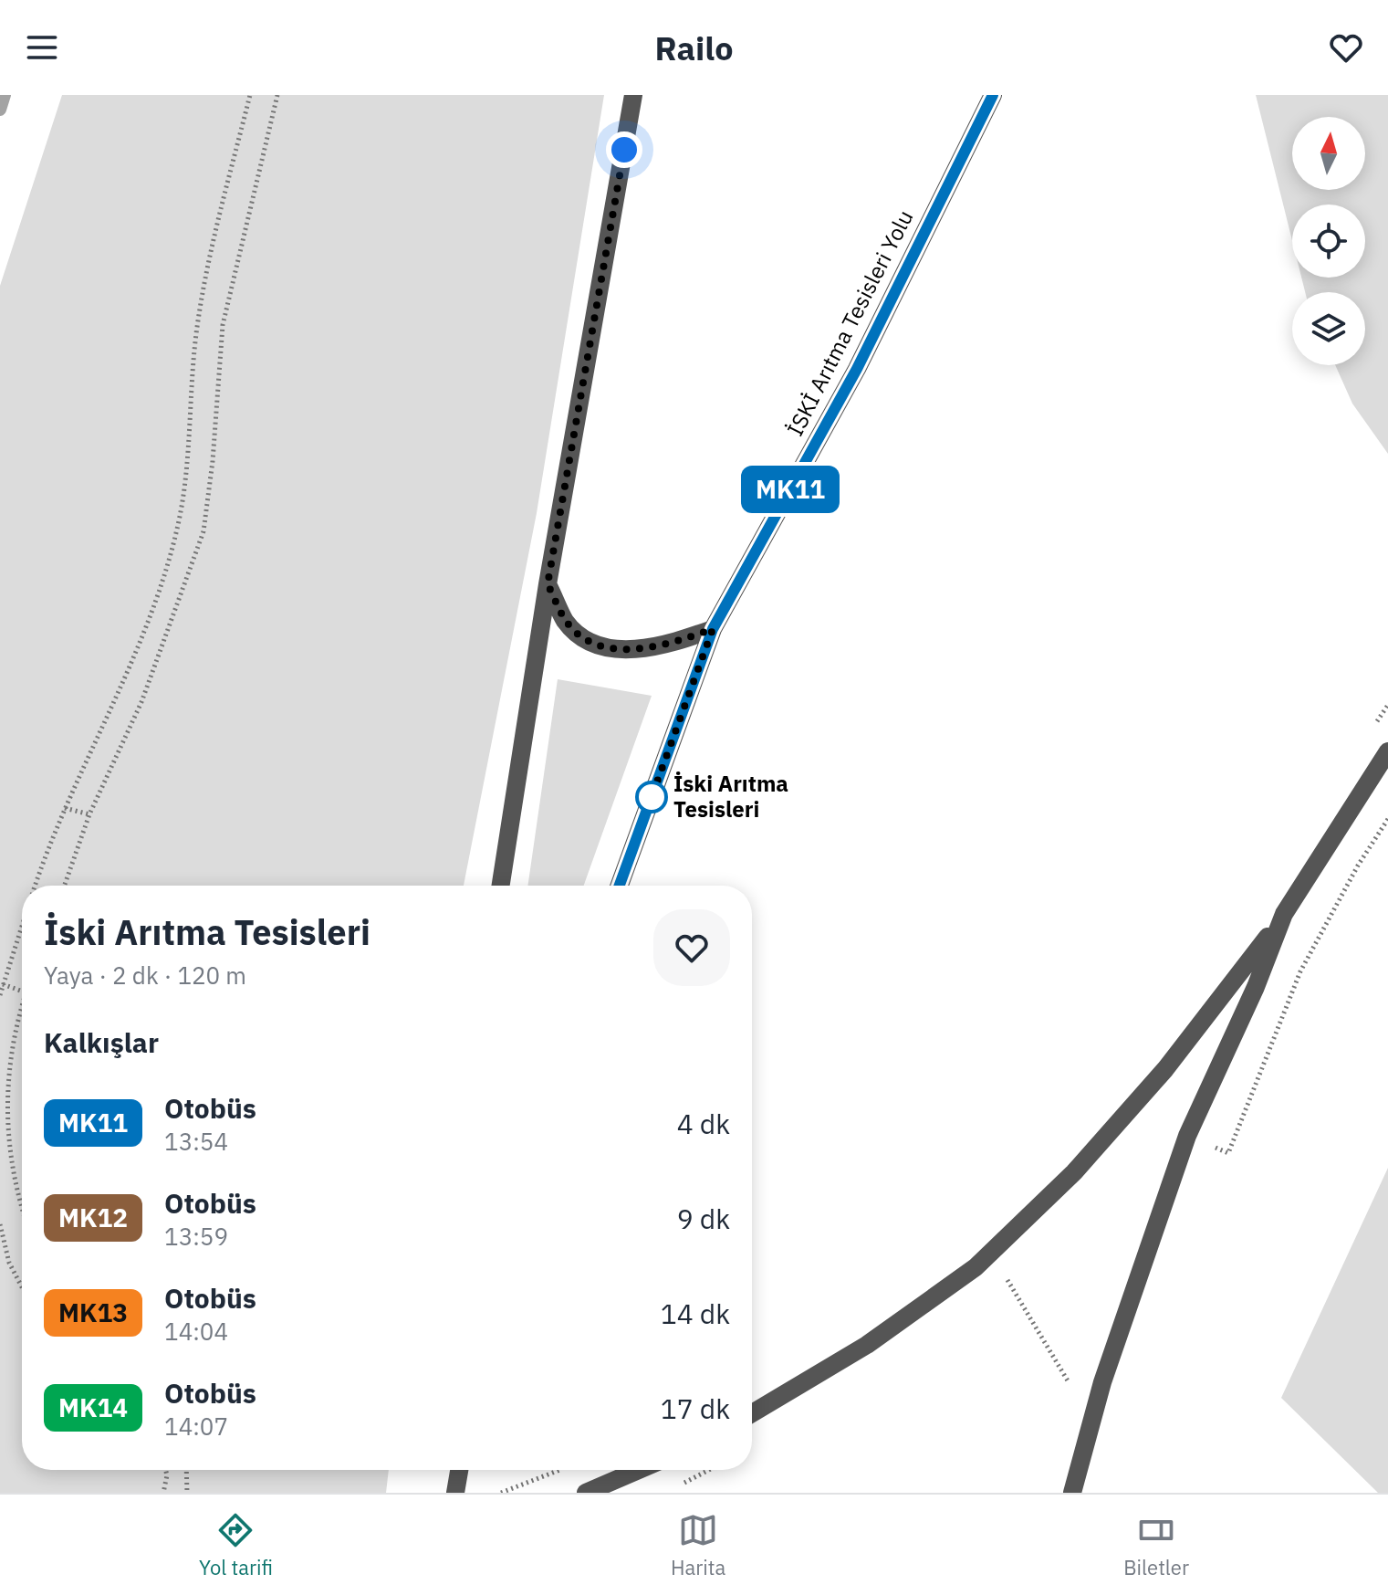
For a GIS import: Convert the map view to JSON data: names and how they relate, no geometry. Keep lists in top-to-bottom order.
{
  "streets": {
    "street": ["İSKİ Arıtma Tesisleri Yolu"]
  },
  "places": ["İski Arıtma Tesisleri"],
  "lines": ["bus line MK11"],
  "north": "top",
  "page": {
    "header": "Railo",
    "on_map": "MK11",
    "heading": [
      ["İski Arıtma Tesisleri", "Yaya · 2 dk · 120 m"],
      "Kalkışlar"
    ],
    "list": [
      {
        "mark": "MK11",
        "name": "Otobüs",
        "note": "13:54",
        "value": "4 dk"
      },
      {
        "mark": "MK12",
        "name": "Otobüs",
        "note": "13:59",
        "value": "9 dk"
      },
      {
        "mark": "MK13",
        "name": "Otobüs",
        "note": "14:04",
        "value": "14 dk"
      },
      {
        "mark": "MK14",
        "name": "Otobüs",
        "note": "14:07",
        "value": "17 dk"
      }
    ],
    "tabs": ["Yol tarifi", "Harita", "Biletler"]
  }
}
